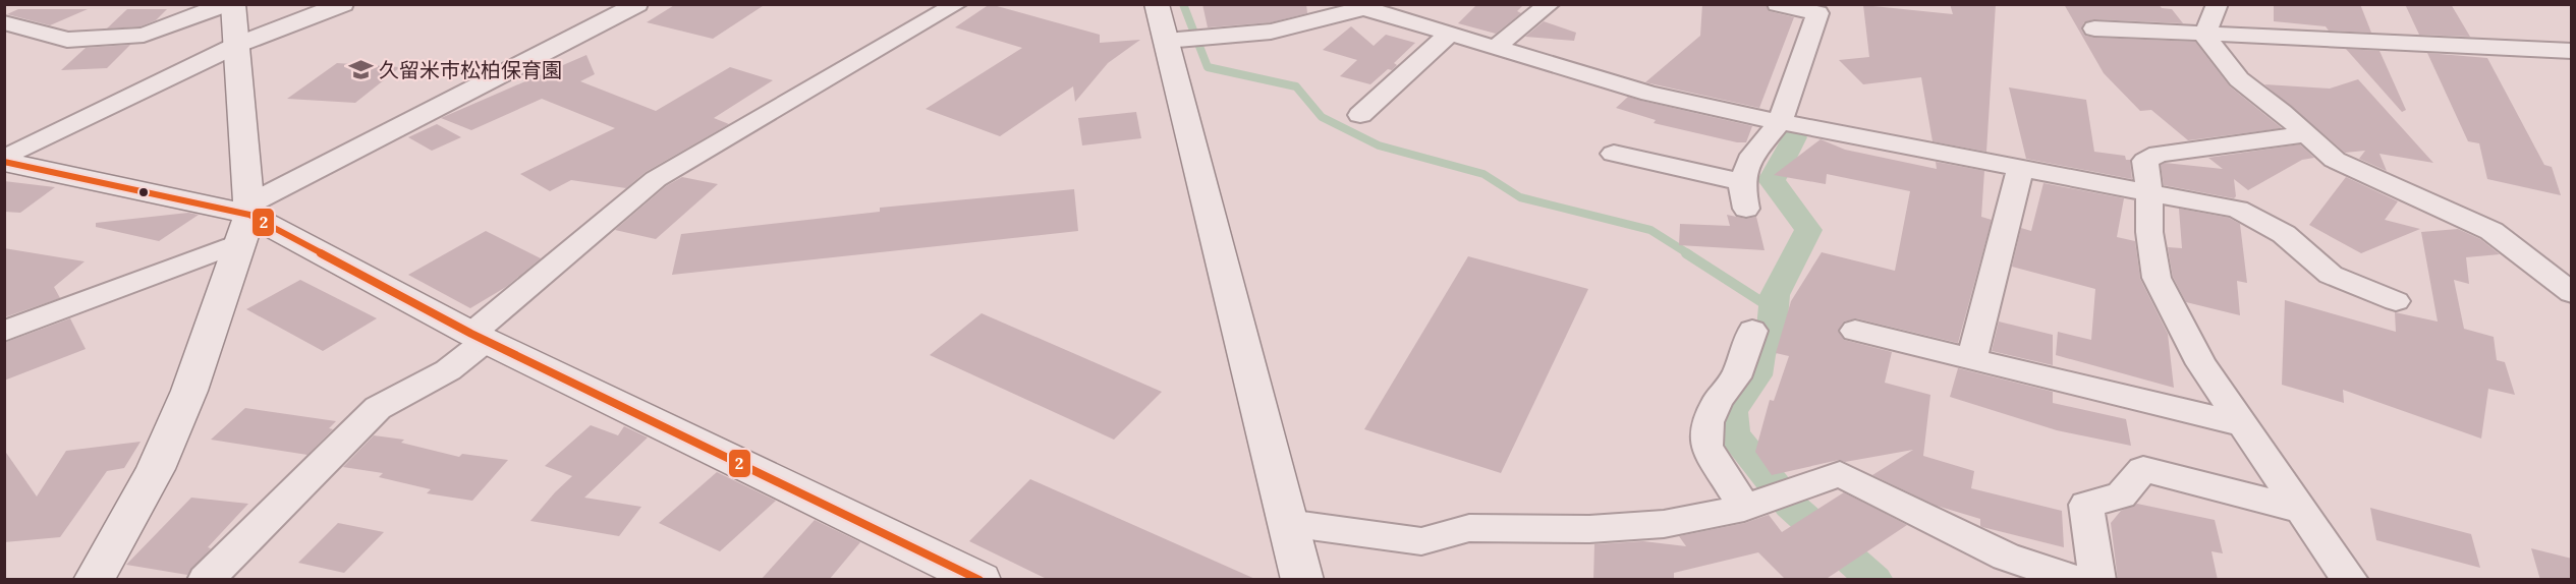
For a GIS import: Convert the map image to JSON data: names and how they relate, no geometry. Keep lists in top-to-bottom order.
{
  "places": {
    "school or university": ["久留米市松柏保育園"]
  },
  "lines": ["transit line 2"]
}
